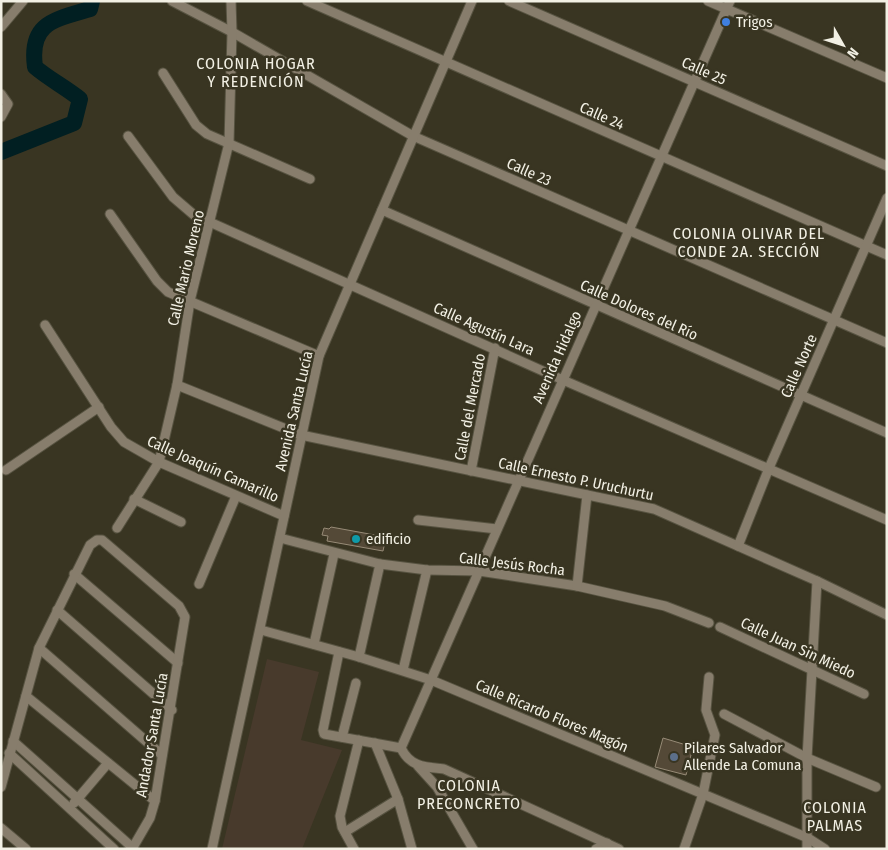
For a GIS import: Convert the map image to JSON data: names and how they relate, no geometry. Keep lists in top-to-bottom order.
{
  "streets": {
    "street": [
      "Calle 25",
      "Calle 24",
      "Calle 23",
      "Calle Mario Moreno",
      "Calle Dolores del Río",
      "Calle Agustín Lara",
      "Avenida Hidalgo",
      "Calle Norte",
      "Calle del Mercado",
      "Avenida Santa Lucía",
      "Calle Joaquín Camarillo",
      "Calle Ernesto P. Uruchurtu",
      "Calle Jesús Rocha",
      "Calle Juan Sin Miedo",
      "Calle Ricardo Flores Magón",
      "Andador Santa Lucía"
    ]
  },
  "crossings": [
    ["Calle 25", "Avenida Hidalgo"],
    ["Calle 24", "Avenida Hidalgo"],
    ["Calle 24", "Calle Norte"],
    ["Calle 24", "Avenida Santa Lucía"],
    ["Calle 23", "Calle Mario Moreno"],
    ["Calle 23", "Avenida Hidalgo"],
    ["Calle 23", "Calle Norte"],
    ["Calle 23", "Avenida Santa Lucía"],
    ["Calle Mario Moreno", "Calle Agustín Lara"],
    ["Calle Mario Moreno", "Calle Joaquín Camarillo"],
    ["Calle Mario Moreno", "Calle Ernesto P. Uruchurtu"],
    ["Calle Dolores del Río", "Avenida Hidalgo"],
    ["Calle Dolores del Río", "Calle Norte"],
    ["Calle Dolores del Río", "Avenida Santa Lucía"],
    ["Calle Agustín Lara", "Avenida Hidalgo"],
    ["Calle Agustín Lara", "Calle Norte"],
    ["Calle Agustín Lara", "Calle del Mercado"],
    ["Calle Agustín Lara", "Avenida Santa Lucía"],
    ["Avenida Hidalgo", "Calle Ernesto P. Uruchurtu"],
    ["Avenida Hidalgo", "Calle Jesús Rocha"],
    ["Avenida Hidalgo", "Calle Ricardo Flores Magón"],
    ["Calle Norte", "Calle Ernesto P. Uruchurtu"],
    ["Calle del Mercado", "Calle Ernesto P. Uruchurtu"],
    ["Avenida Santa Lucía", "Calle Joaquín Camarillo"],
    ["Avenida Santa Lucía", "Calle Ernesto P. Uruchurtu"],
    ["Avenida Santa Lucía", "Calle Jesús Rocha"],
    ["Avenida Santa Lucía", "Calle Ricardo Flores Magón"]
  ],
  "districts": [
    "COLONIA HOGAR Y REDENCIÓN",
    "COLONIA OLIVAR DEL CONDE 2A. SECCIÓN",
    "COLONIA PRECONCRETO",
    "COLONIA PALMAS"
  ],
  "places": ["Trigos", "edificio", "Pilares Salvador Allende La Comuna"],
  "north": "bottom right"
}
